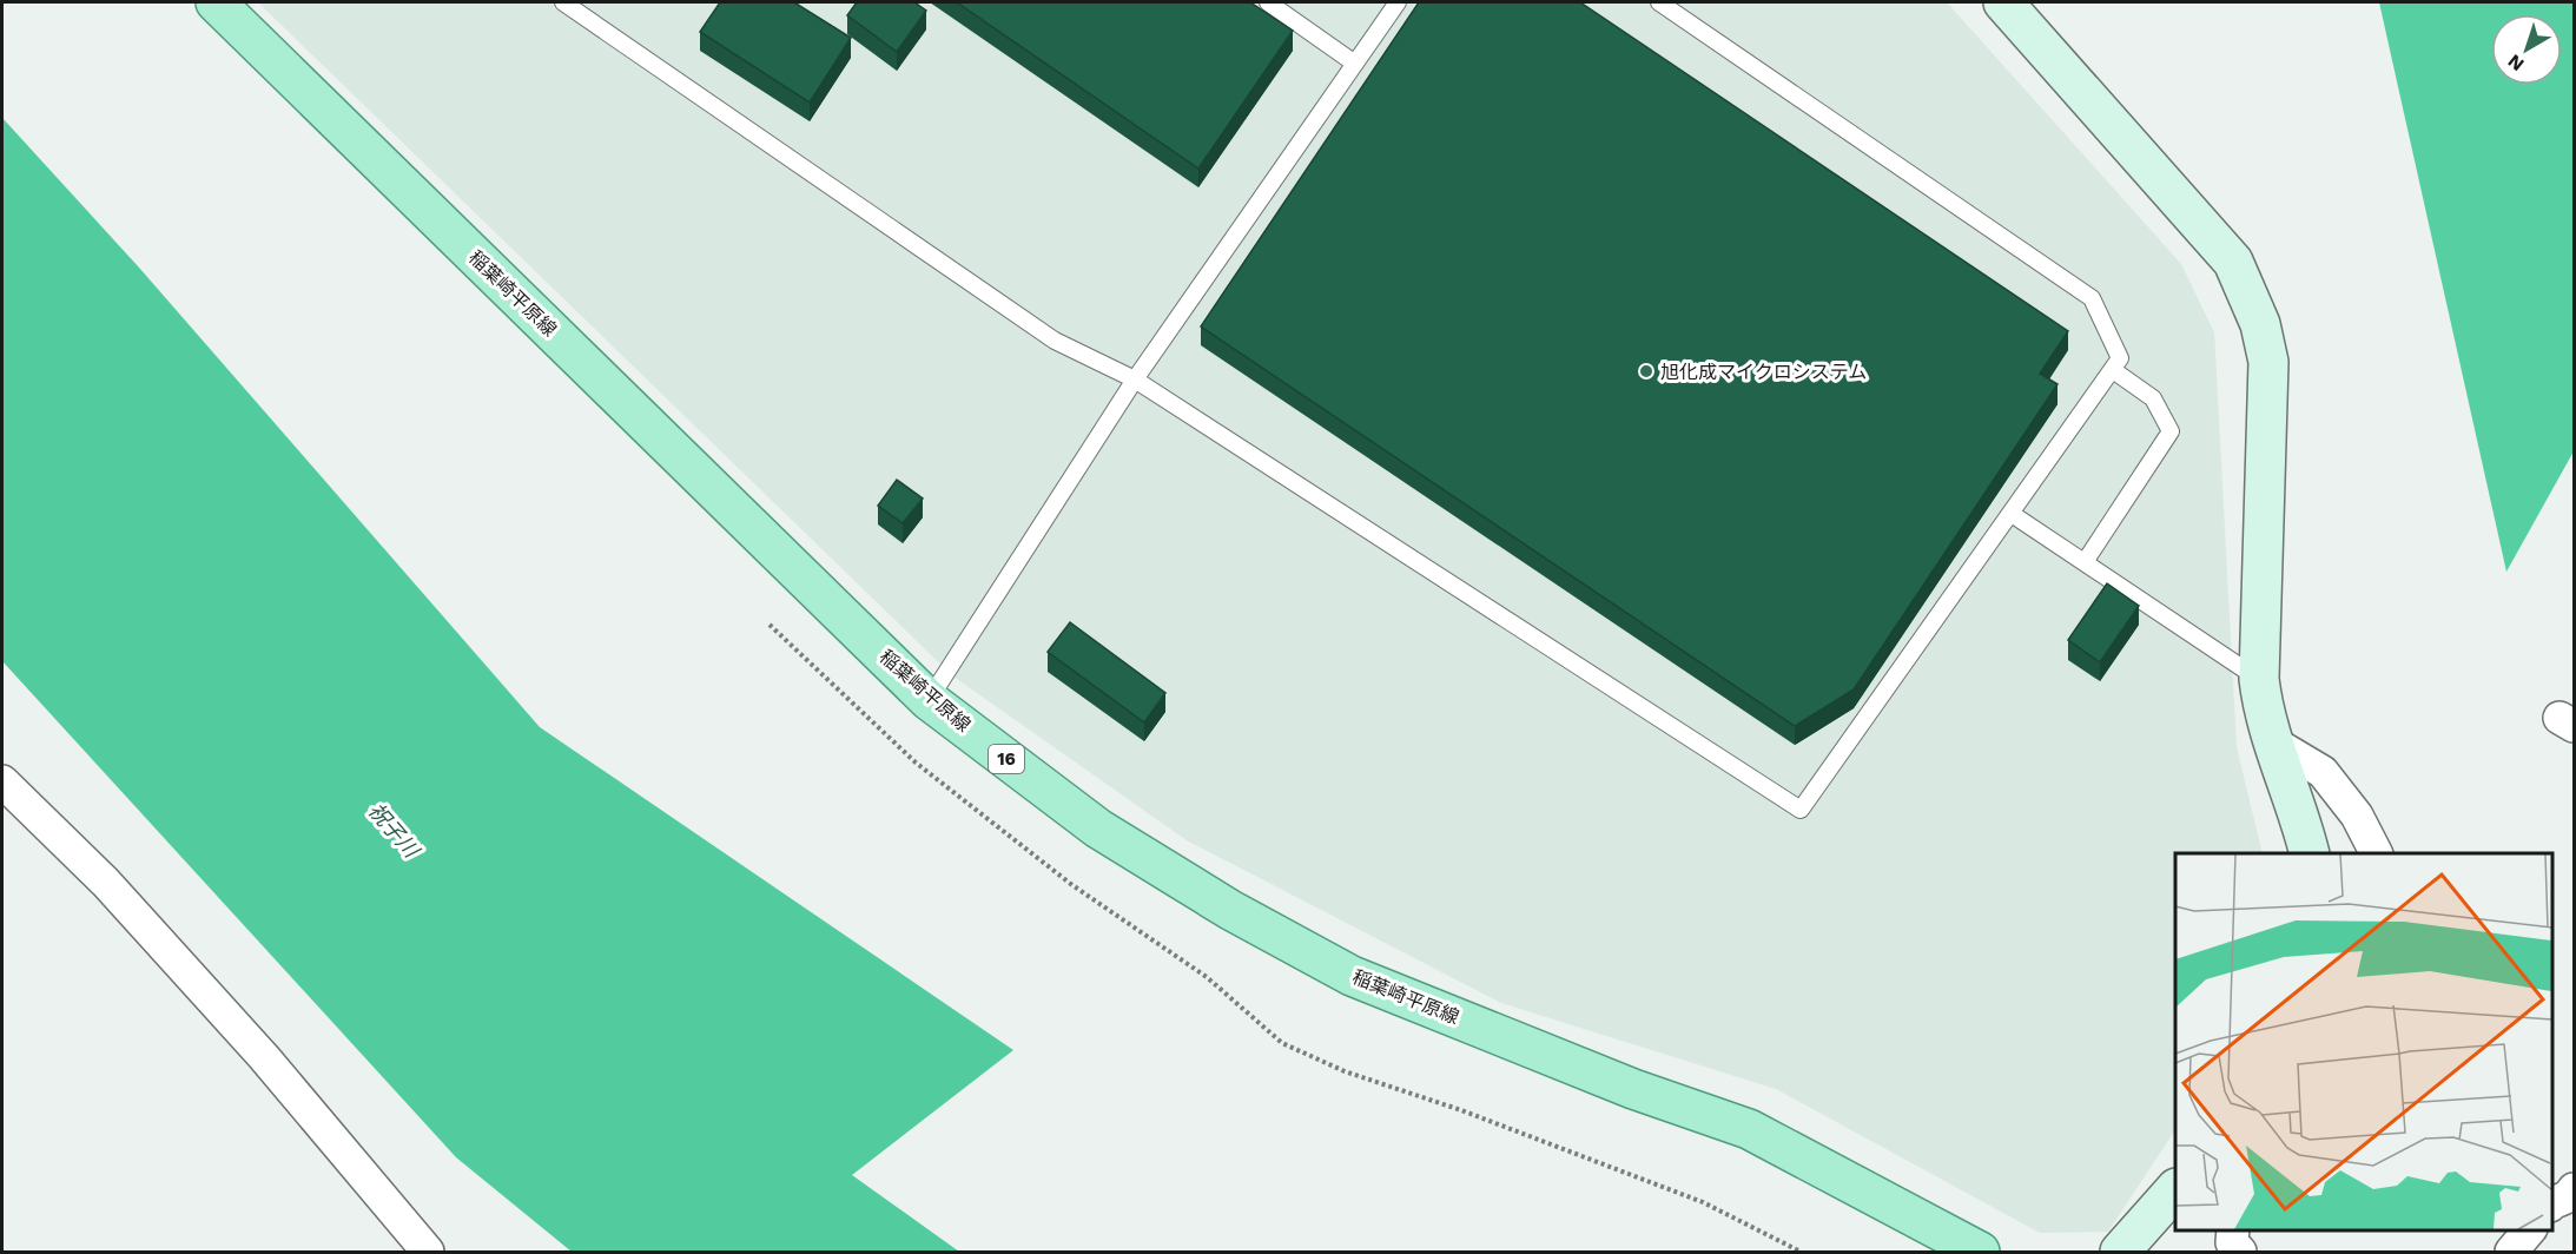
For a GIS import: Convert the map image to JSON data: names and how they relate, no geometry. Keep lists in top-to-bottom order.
{
  "streets": {
    "main road": ["稲葉崎平原線", "16"]
  },
  "water": ["祝子川"],
  "places": ["旭化成マイクロシステム"],
  "north": "bottom left"
}
